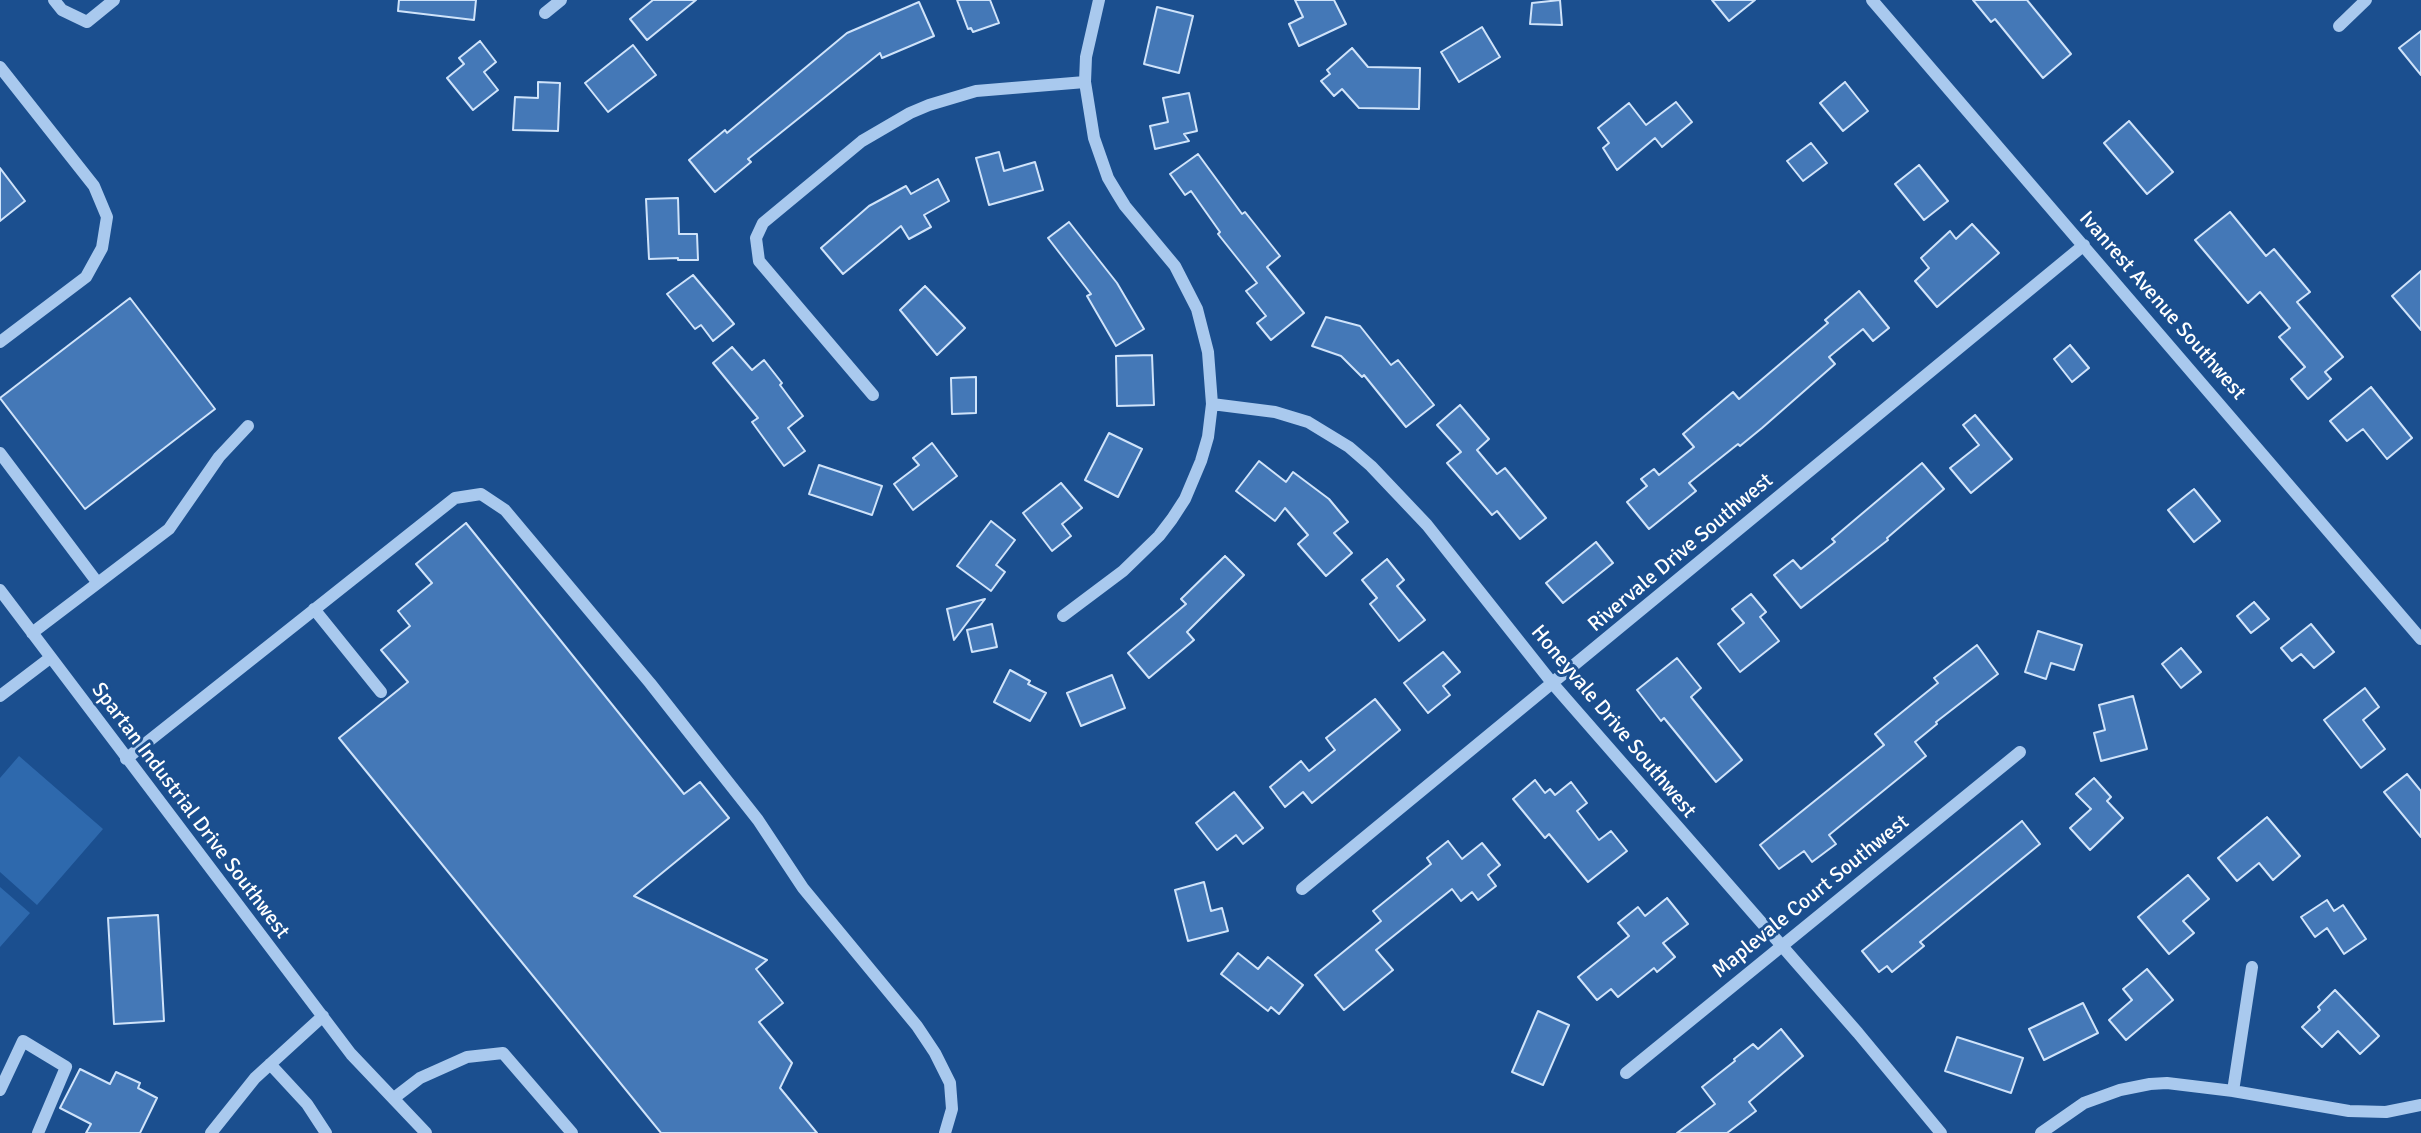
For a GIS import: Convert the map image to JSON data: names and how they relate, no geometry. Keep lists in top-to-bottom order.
{
  "streets": {
    "street": [
      "Ivanrest Avenue Southwest",
      "Rivervale Drive Southwest",
      "Honeyvale Drive Southwest",
      "Spartan Industrial Drive Southwest",
      "Maplevale Court Southwest"
    ]
  },
  "crossings": [
    ["Ivanrest Avenue Southwest", "Rivervale Drive Southwest"],
    ["Rivervale Drive Southwest", "Honeyvale Drive Southwest"],
    ["Honeyvale Drive Southwest", "Maplevale Court Southwest"]
  ]
}
